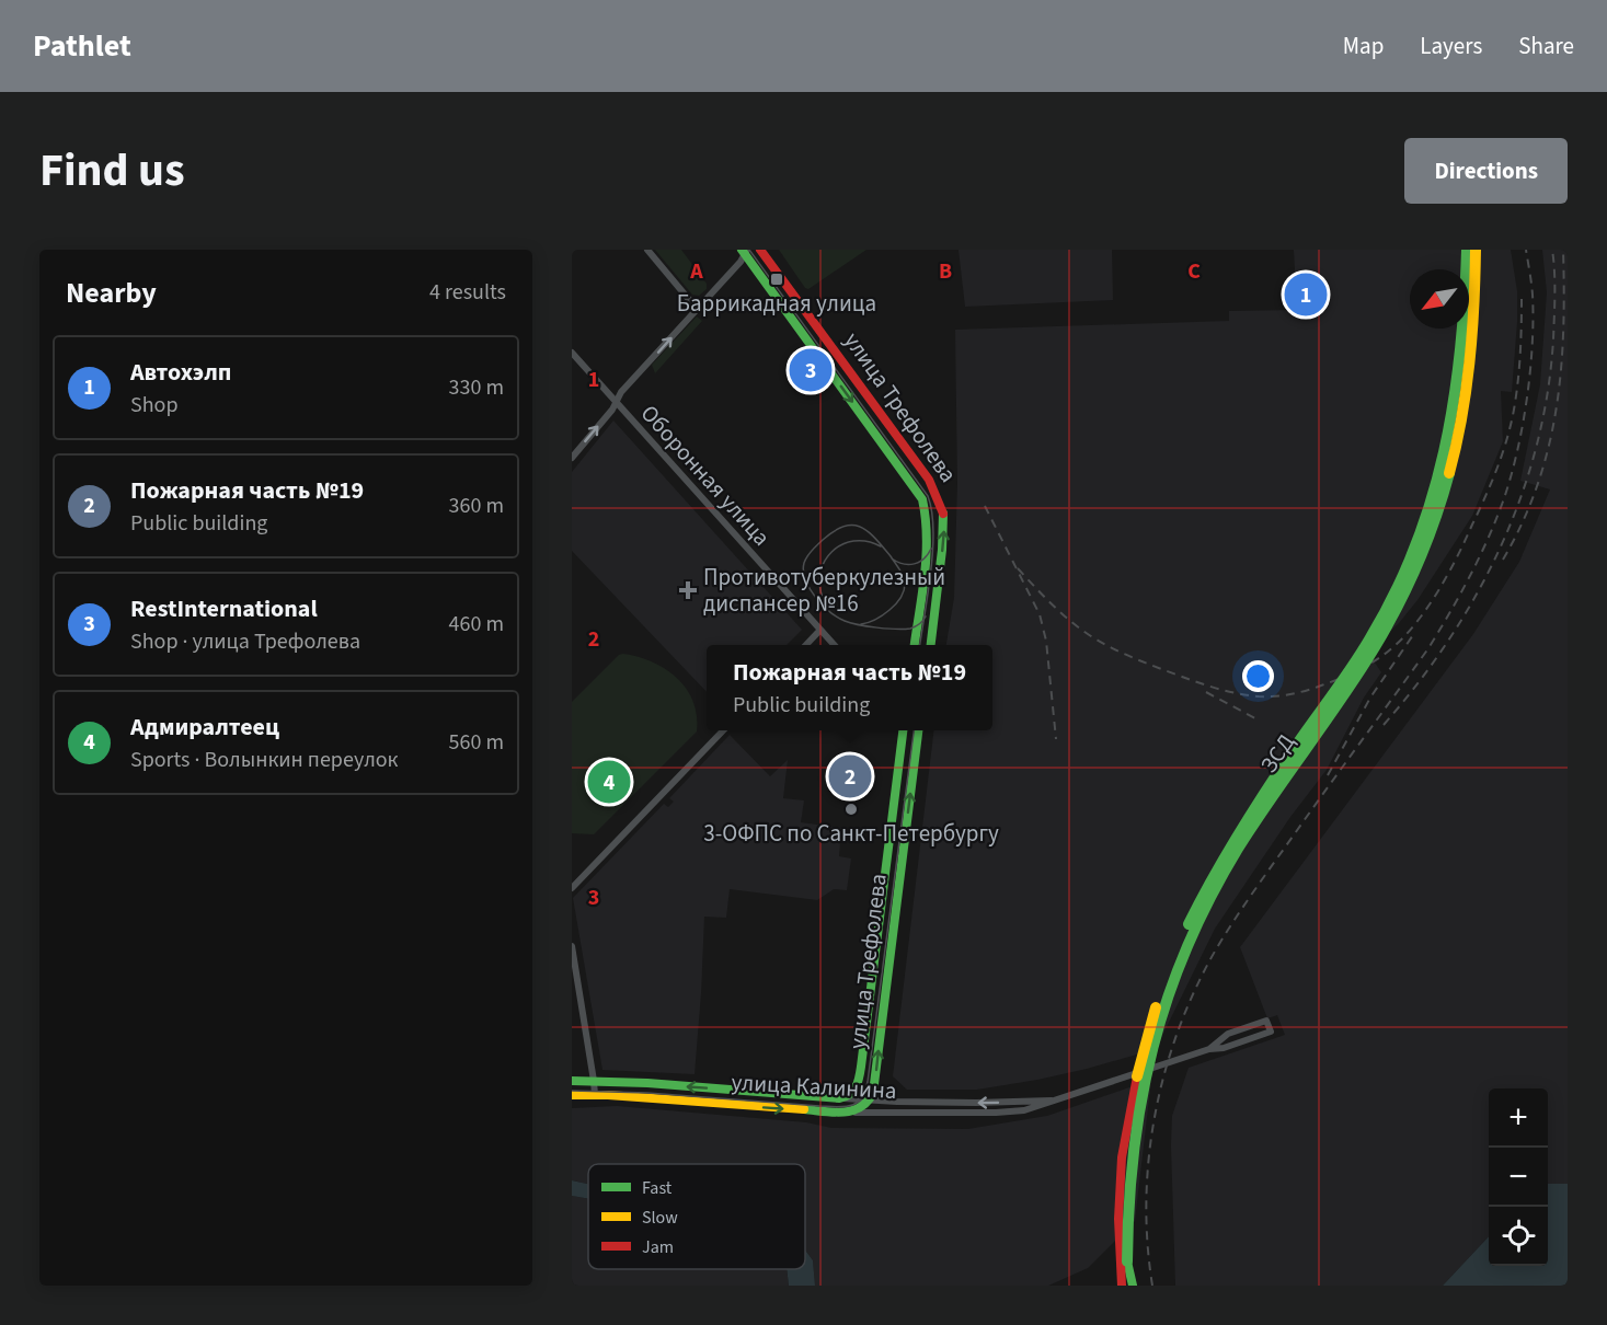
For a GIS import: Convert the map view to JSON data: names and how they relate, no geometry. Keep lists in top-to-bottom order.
{
  "streets": {
    "main road": ["улица Трефолева", "ЗСД", "улица Калинина"],
    "street": ["Оборонная улица"]
  },
  "crossings": [
    ["улица Трефолева", "улица Калинина"]
  ],
  "places": {
    "transit": ["Баррикадная улица"],
    "health": ["Противотуберкулезный диспансер №16"],
    "other": ["3-ОФПС по Санкт-Петербургу"]
  },
  "legend": ["Fast", "Slow", "Jam"],
  "north": "bottom left",
  "page": {
    "header": "Pathlet",
    "nav": ["Map", "Layers", "Share"],
    "title": "Find us",
    "buttons": "Directions",
    "heading": ["Nearby", "4 results"],
    "pins": [
      "1",
      "3",
      "2",
      "4"
    ],
    "list": [
      {
        "mark": "1",
        "name": "Автохэлп",
        "note": "Shop",
        "value": "330 m"
      },
      {
        "mark": "2",
        "name": "Пожарная часть №19",
        "note": "Public building",
        "value": "360 m"
      },
      {
        "mark": "3",
        "name": "RestInternational",
        "note": "Shop · улица Трефолева",
        "value": "460 m"
      },
      {
        "mark": "4",
        "name": "Адмиралтеец",
        "note": "Sports · Волынкин переулок",
        "value": "560 m"
      }
    ],
    "popup": ["Пожарная часть №19", "Public building"],
    "map_buttons": ["+", "−"]
  },
  "grid": {
    "columns": ["A", "B", "C"],
    "rows": ["1", "2", "3"]
  }
}
